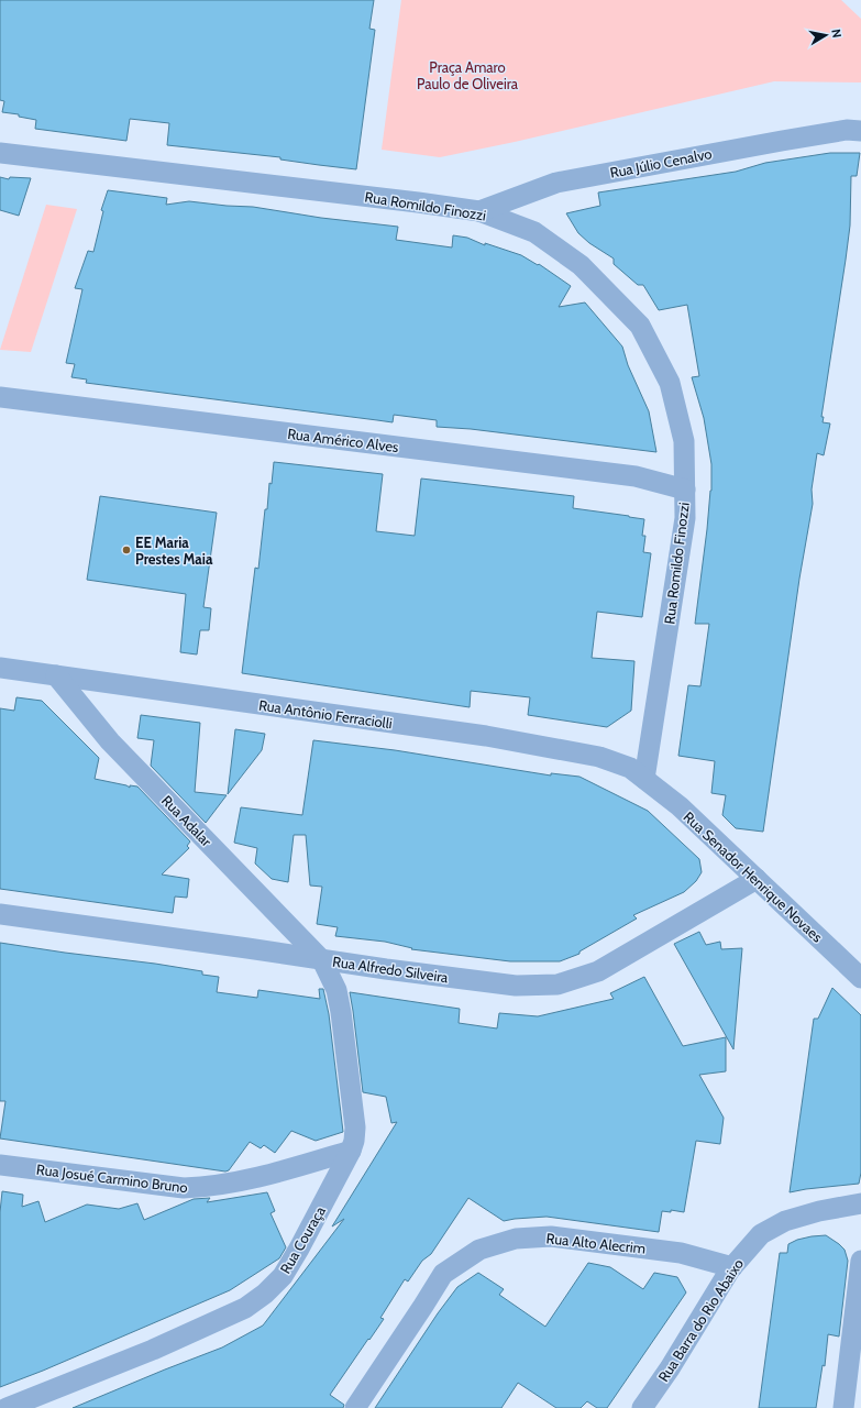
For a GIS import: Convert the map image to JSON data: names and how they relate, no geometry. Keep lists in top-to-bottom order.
{
  "streets": {
    "street": [
      "Rua Júlio Cenalvo",
      "Rua Romildo Finozzi",
      "Rua Américo Alves",
      "Rua Antônio Ferraciolli",
      "Rua Adalar",
      "Rua Senador Henrique Novaes",
      "Rua Alfredo Silveira",
      "Rua Josué Carmino Bruno",
      "Rua Couraça",
      "Rua Alto Alecrim",
      "Rua Barra do Rio Abaixo"
    ]
  },
  "crossings": [
    ["Rua Júlio Cenalvo", "Rua Romildo Finozzi"],
    ["Rua Romildo Finozzi", "Rua Américo Alves"],
    ["Rua Romildo Finozzi", "Rua Antônio Ferraciolli"],
    ["Rua Romildo Finozzi", "Rua Senador Henrique Novaes"],
    ["Rua Antônio Ferraciolli", "Rua Adalar"],
    ["Rua Antônio Ferraciolli", "Rua Senador Henrique Novaes"],
    ["Rua Adalar", "Rua Alfredo Silveira"],
    ["Rua Adalar", "Rua Couraça"],
    ["Rua Senador Henrique Novaes", "Rua Alfredo Silveira"],
    ["Rua Alfredo Silveira", "Rua Couraça"],
    ["Rua Josué Carmino Bruno", "Rua Couraça"],
    ["Rua Alto Alecrim", "Rua Barra do Rio Abaixo"]
  ],
  "parks": ["Praça Amaro Paulo de Oliveira"],
  "places": ["EE Maria Prestes Maia"],
  "north": "right"
}
